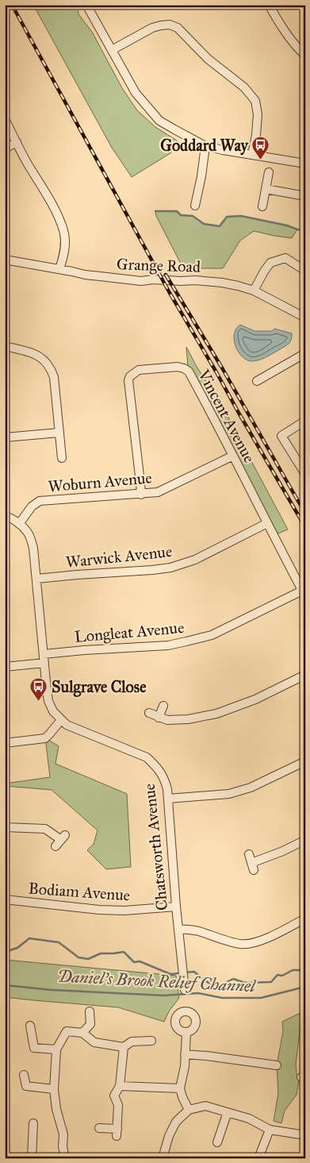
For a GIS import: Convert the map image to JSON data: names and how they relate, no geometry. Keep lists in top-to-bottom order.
{
  "streets": {
    "street": [
      "Grange Road",
      "Vincent Avenue",
      "Woburn Avenue",
      "Warwick Avenue",
      "Longleat Avenue",
      "Chatsworth Avenue",
      "Bodiam Avenue"
    ]
  },
  "crossings": [
    ["Vincent Avenue", "Woburn Avenue"],
    ["Vincent Avenue", "Warwick Avenue"],
    ["Vincent Avenue", "Longleat Avenue"],
    ["Woburn Avenue", "Chatsworth Avenue"],
    ["Warwick Avenue", "Chatsworth Avenue"],
    ["Longleat Avenue", "Chatsworth Avenue"],
    ["Chatsworth Avenue", "Bodiam Avenue"]
  ],
  "water": ["Daniel's Brook Relief Channel"],
  "places": {
    "bus stop": ["Goddard Way", "Sulgrave Close"]
  }
}
